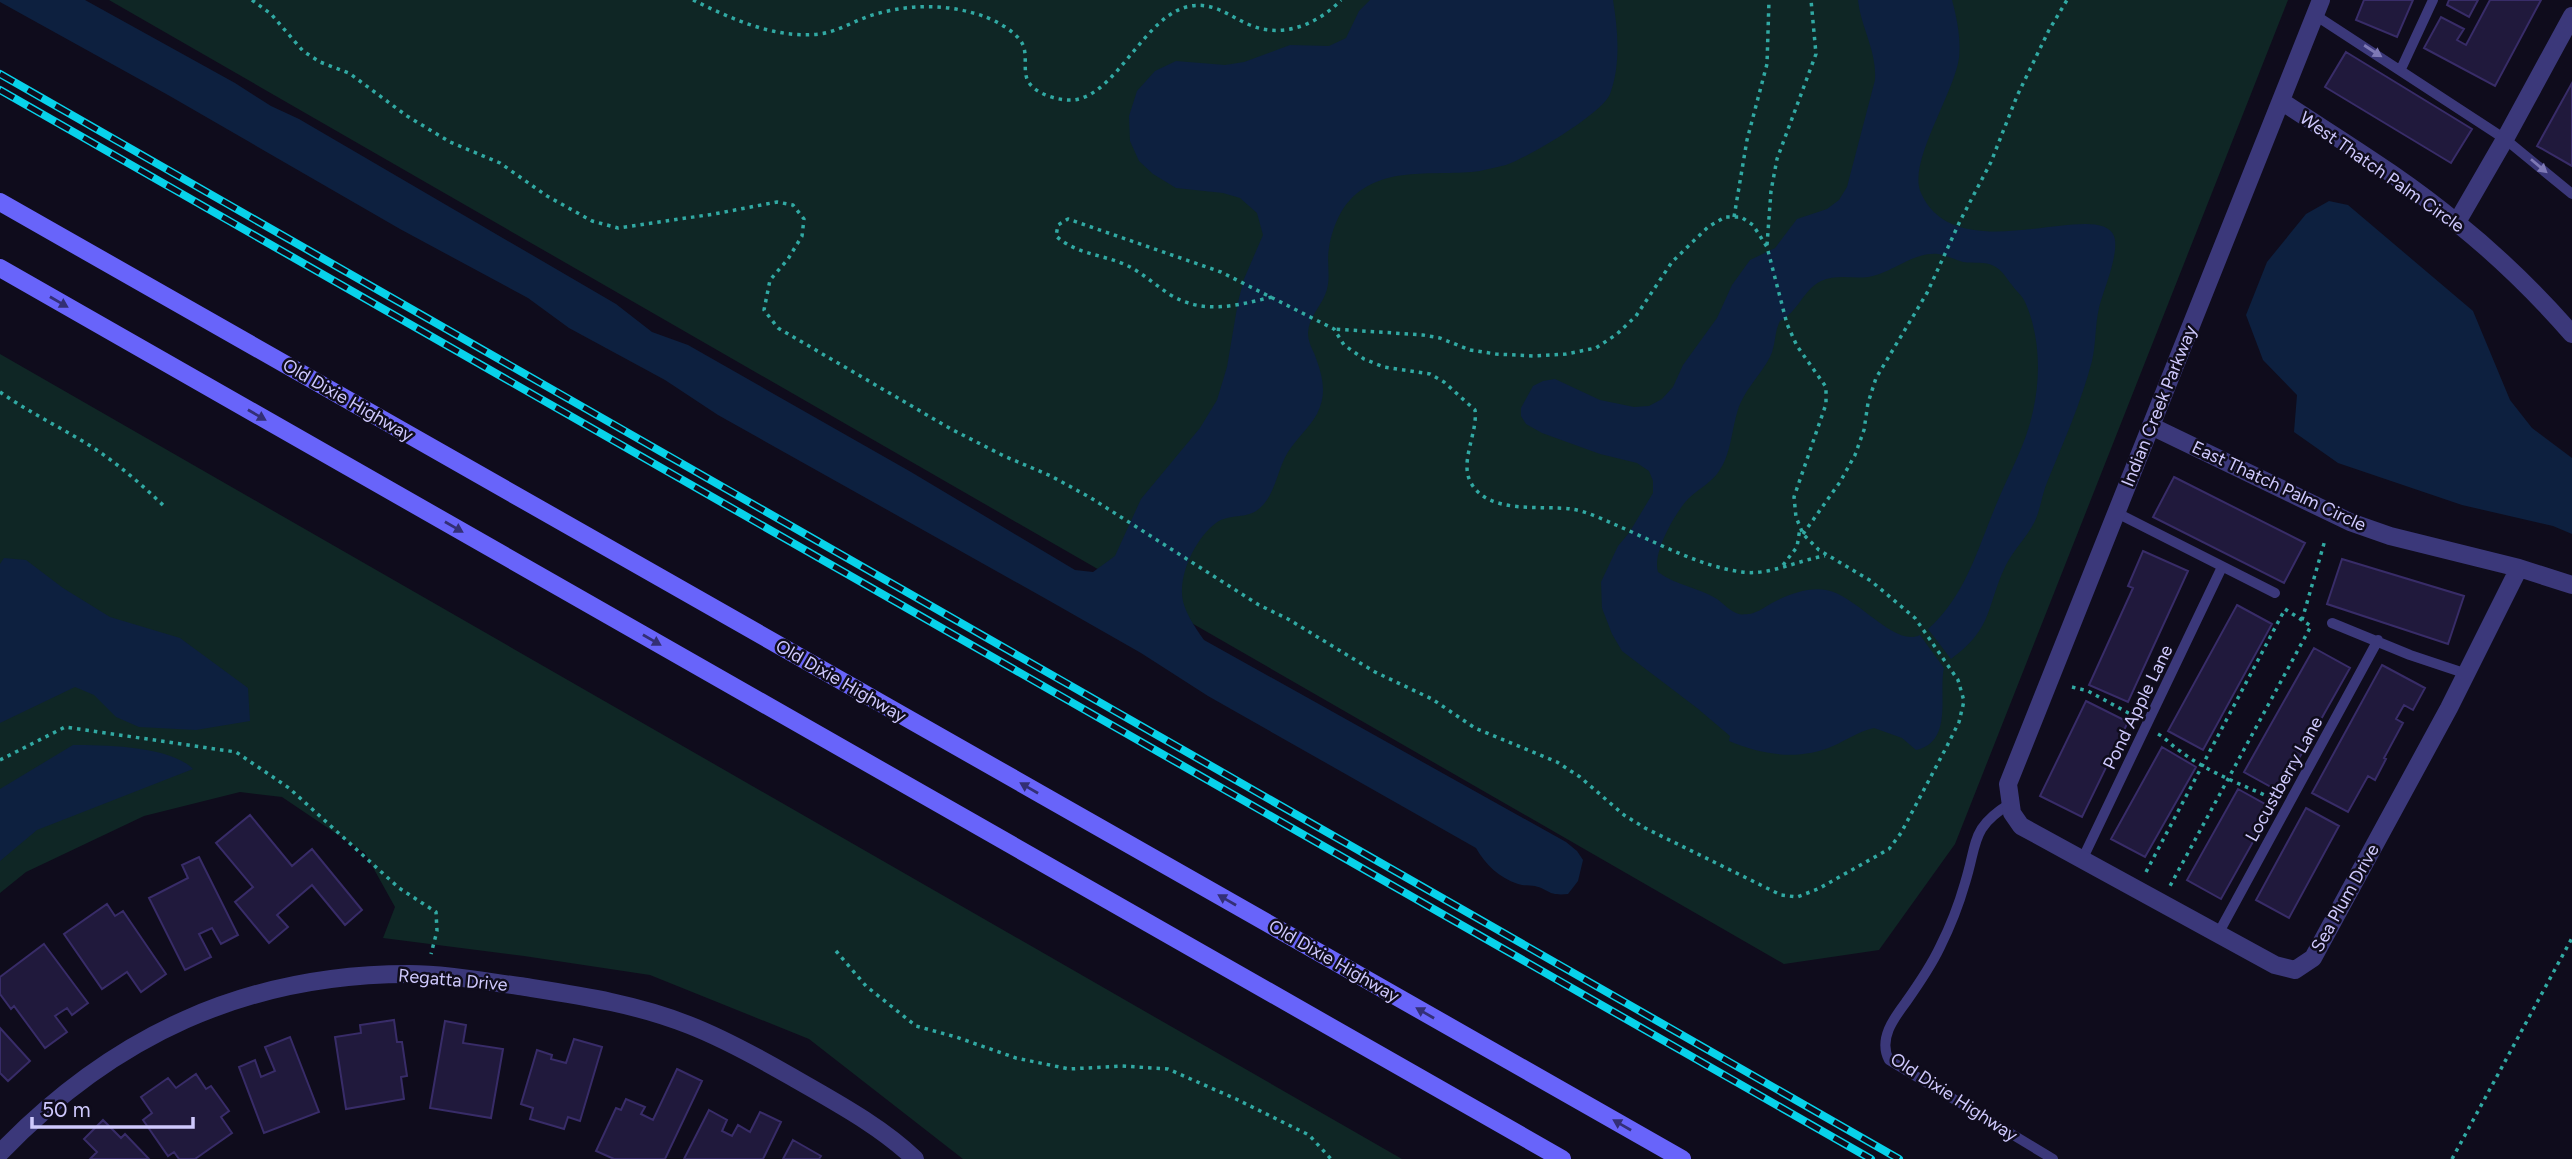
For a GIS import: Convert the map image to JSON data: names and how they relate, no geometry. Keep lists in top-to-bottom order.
{
  "streets": {
    "main road": ["Old Dixie Highway"],
    "street": [
      "West Thatch Palm Circle",
      "Indian Creek Parkway",
      "East Thatch Palm Circle",
      "Sea Plum Drive",
      "Regatta Drive"
    ],
    "lane": ["Pond Apple Lane", "Locustberry Lane"]
  },
  "crossings": [
    ["West Thatch Palm Circle", "Indian Creek Parkway"],
    ["Old Dixie Highway", "Indian Creek Parkway"],
    ["Old Dixie Highway", "Sea Plum Drive"],
    ["Indian Creek Parkway", "East Thatch Palm Circle"],
    ["Indian Creek Parkway", "Sea Plum Drive"],
    ["East Thatch Palm Circle", "Sea Plum Drive"],
    ["Pond Apple Lane", "Sea Plum Drive"],
    ["Locustberry Lane", "Sea Plum Drive"]
  ],
  "scale_bar": "50 m"
}
